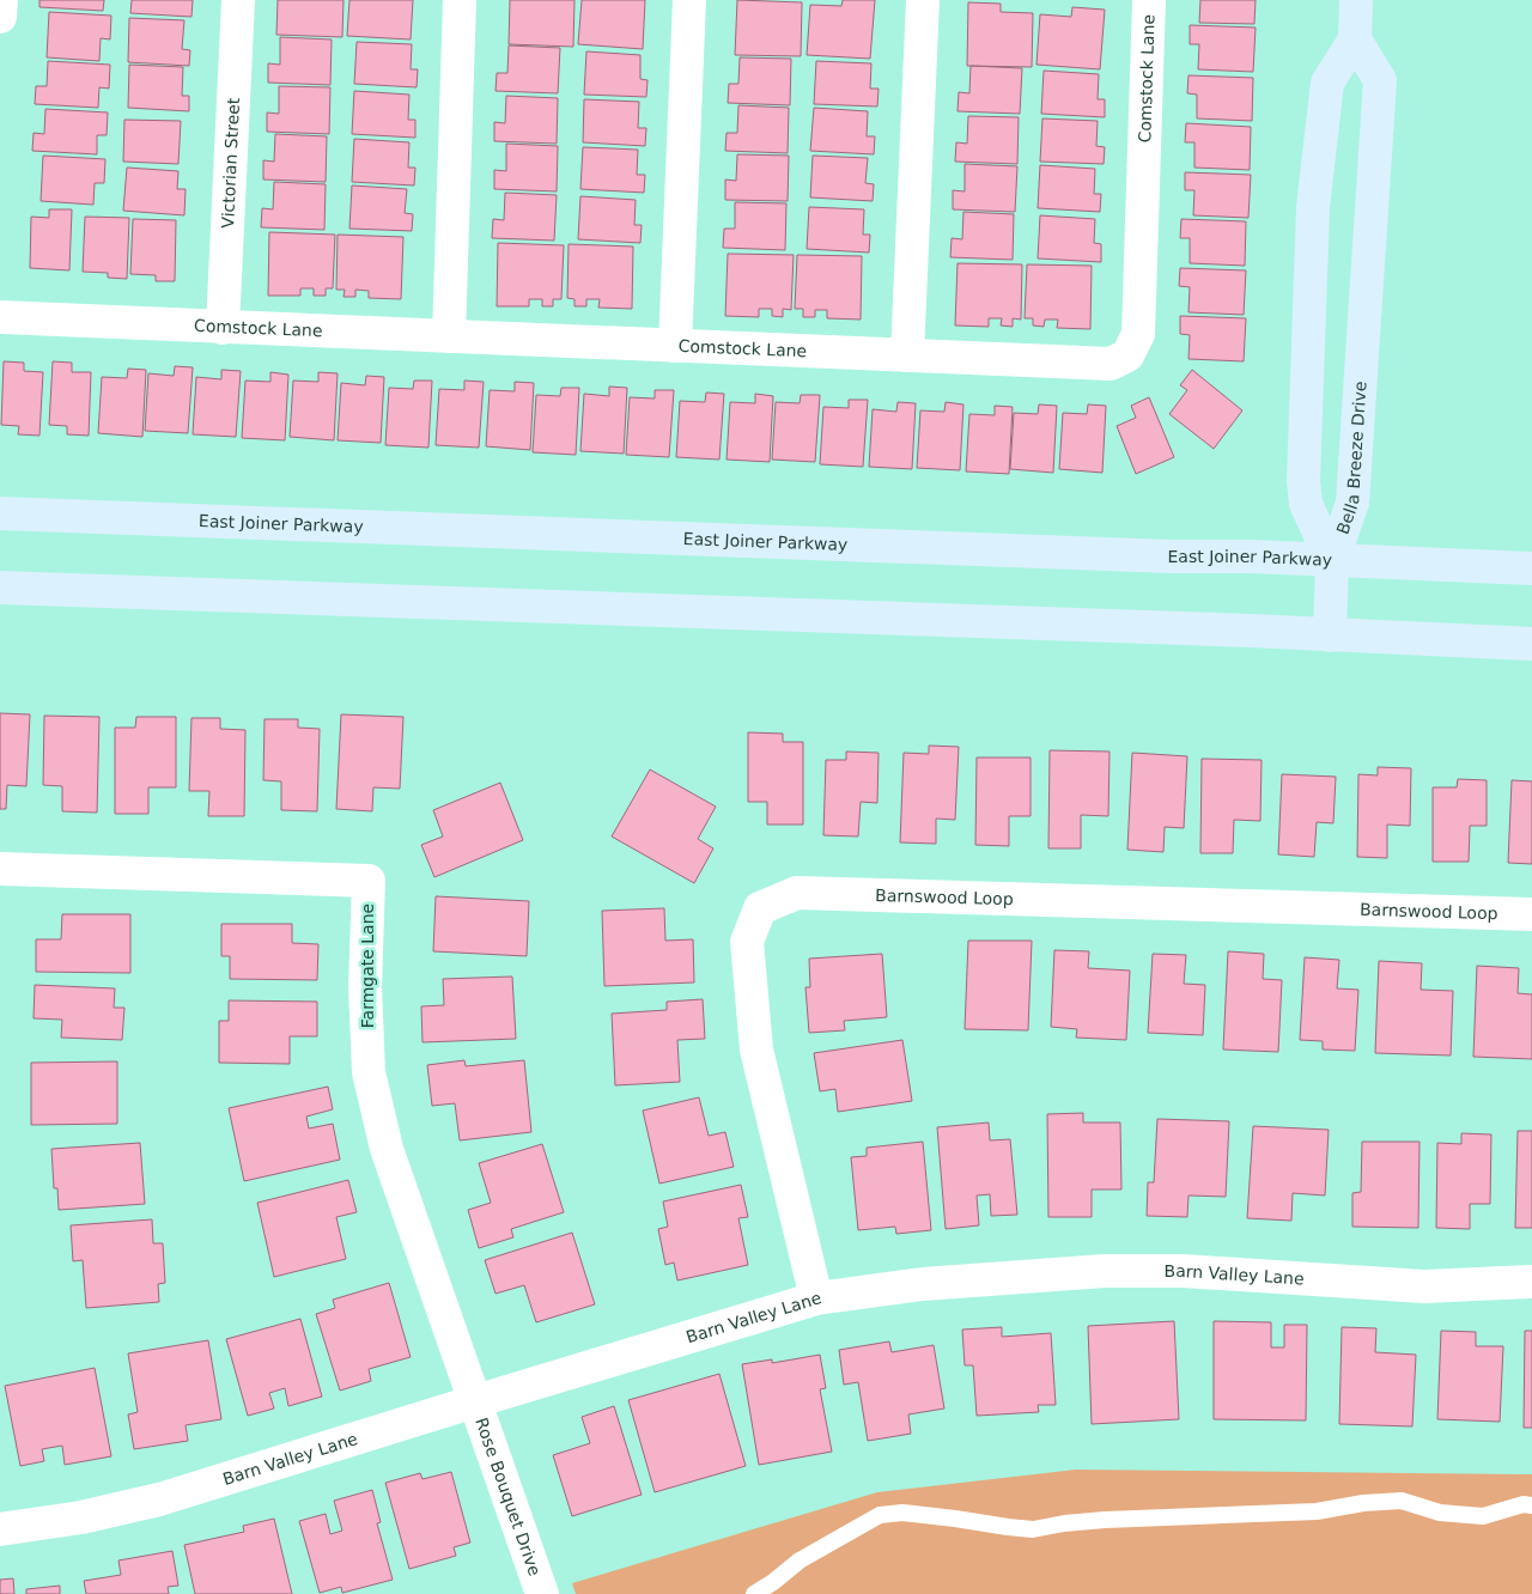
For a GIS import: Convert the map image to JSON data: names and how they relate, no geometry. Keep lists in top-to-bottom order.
{
  "streets": {
    "main road": ["Bella Breeze Drive", "East Joiner Parkway"],
    "street": [
      "Comstock Lane",
      "Victorian Street",
      "Barnswood Loop",
      "Farmgate Lane",
      "Barn Valley Lane",
      "Rose Bouquet Drive"
    ]
  },
  "crossings": [
    ["Comstock Lane", "Victorian Street"],
    ["Bella Breeze Drive", "East Joiner Parkway"],
    ["Barnswood Loop", "Barn Valley Lane"],
    ["Farmgate Lane", "Barn Valley Lane"],
    ["Farmgate Lane", "Rose Bouquet Drive"],
    ["Barn Valley Lane", "Rose Bouquet Drive"]
  ]
}
